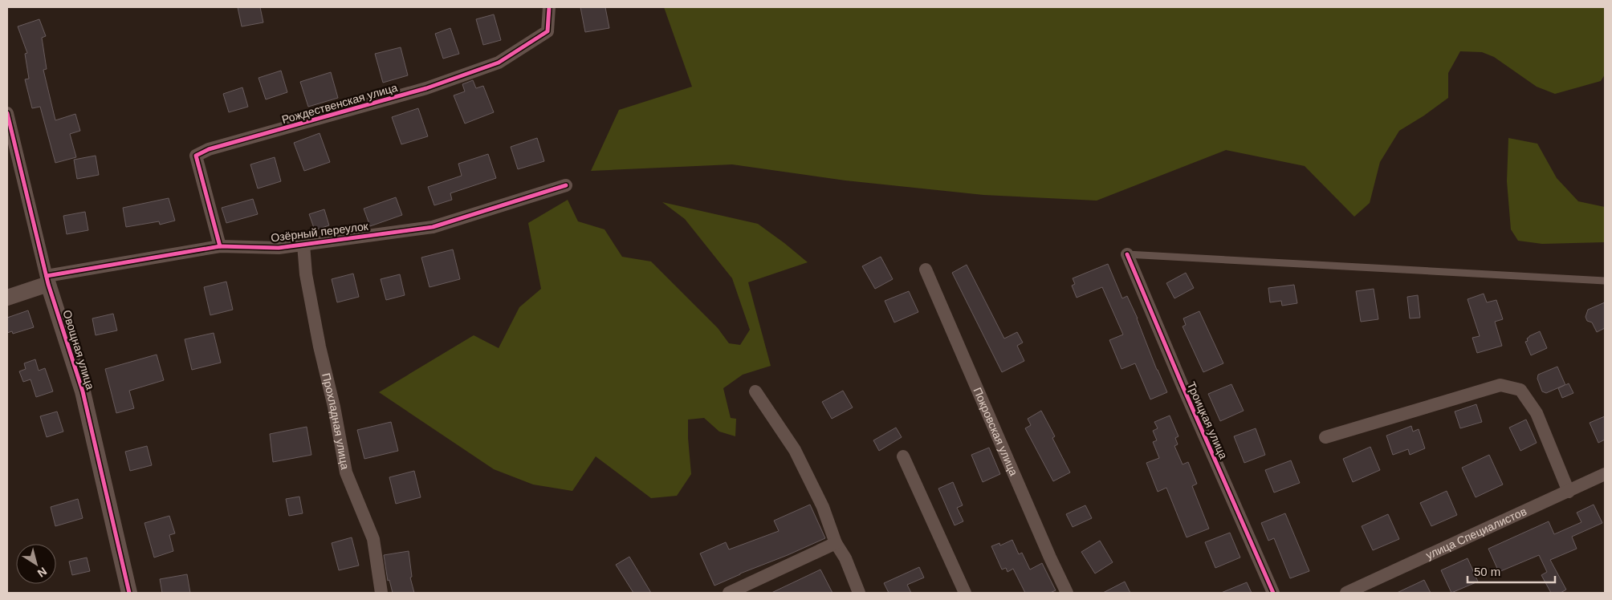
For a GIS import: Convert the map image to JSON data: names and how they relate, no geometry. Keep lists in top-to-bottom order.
{
  "streets": {
    "street": [
      "Рождественская улица",
      "Озёрный переулок",
      "Овощная улица",
      "Прохладная улица",
      "Троицкая улица",
      "Покровская улица",
      "улица Специалистов"
    ]
  },
  "crossings": [
    ["Рождественская улица", "Озёрный переулок"],
    ["Озёрный переулок", "Овощная улица"],
    ["Озёрный переулок", "Прохладная улица"]
  ],
  "scale_bar": "50 m",
  "north": "bottom right"
}
